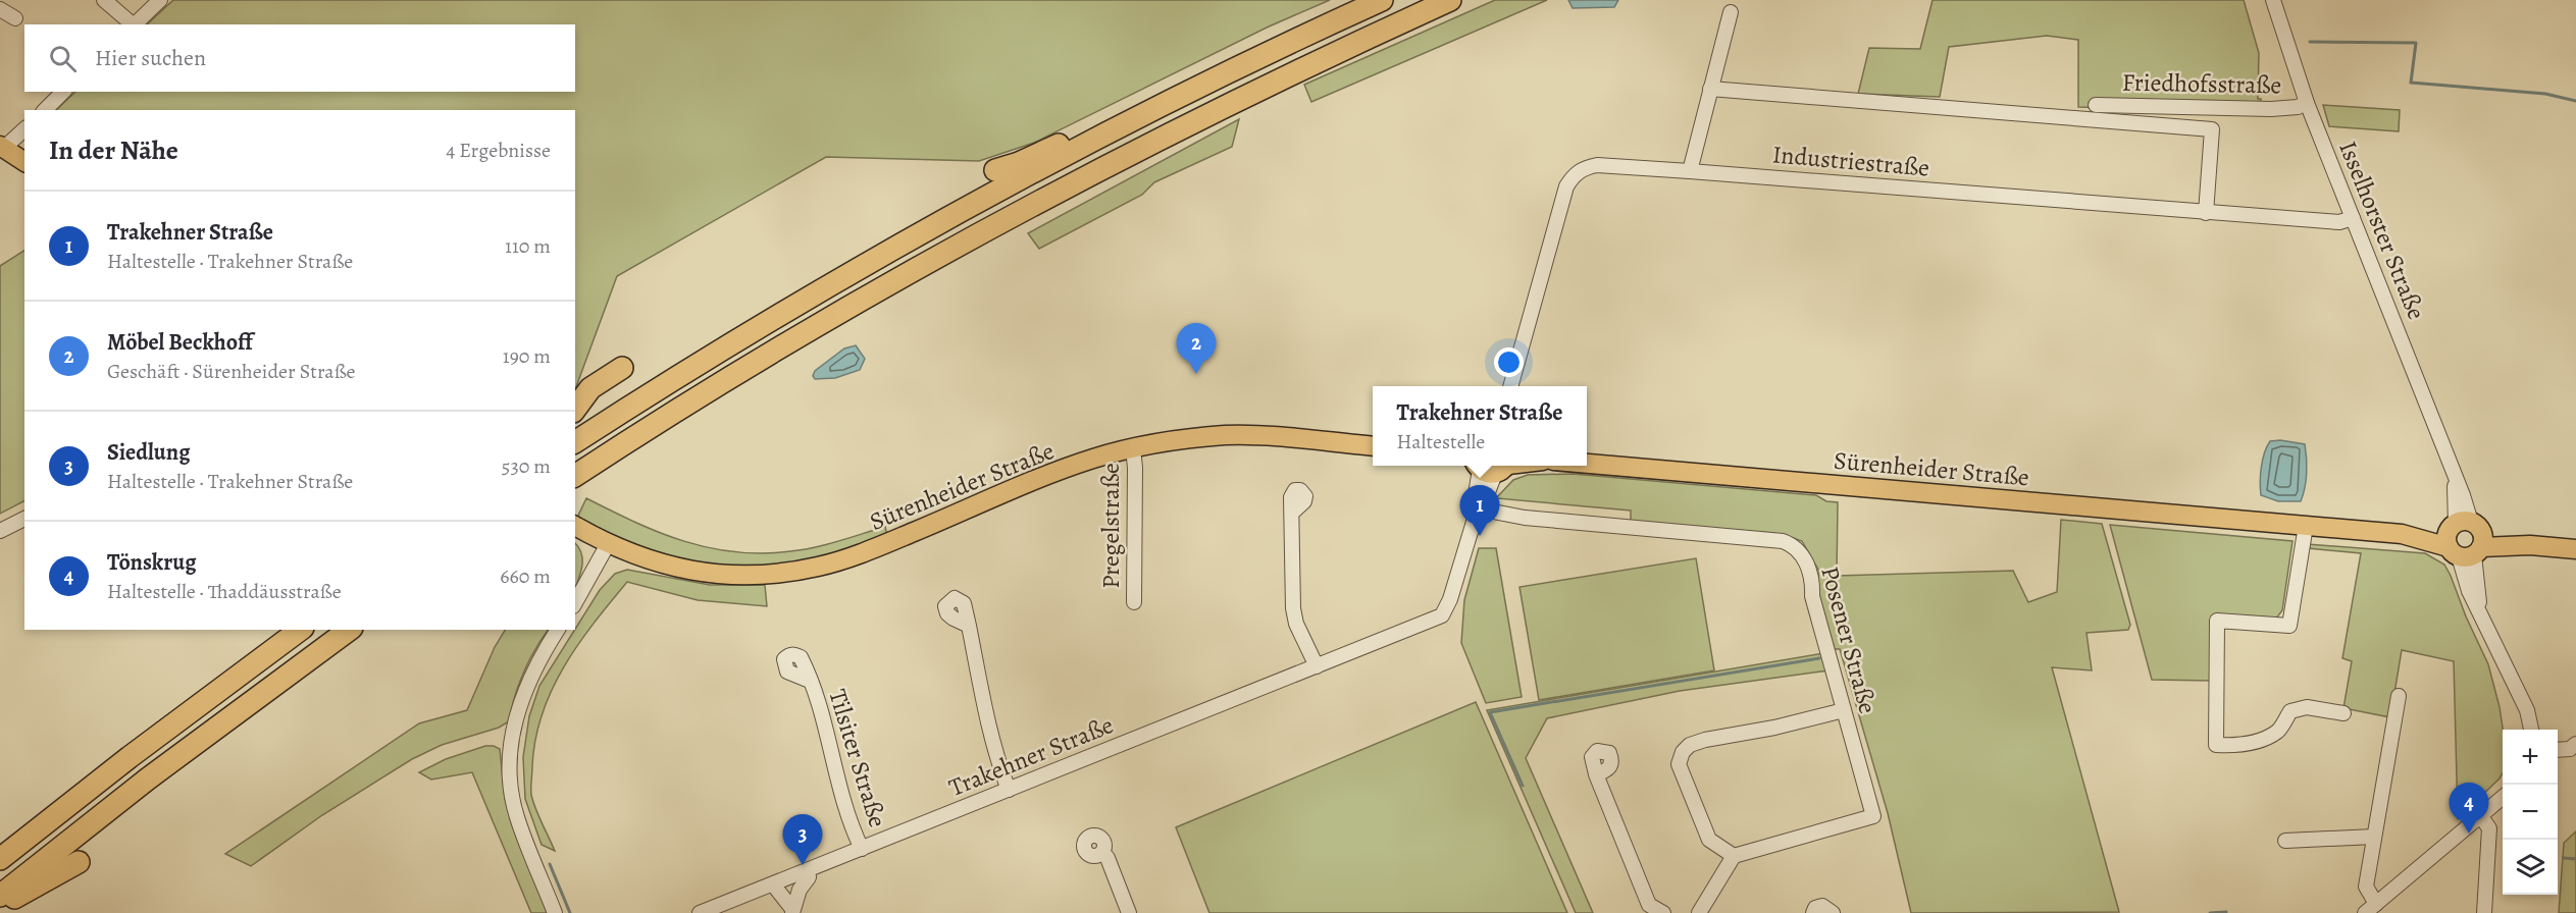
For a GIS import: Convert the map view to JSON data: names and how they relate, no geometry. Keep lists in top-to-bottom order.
{
  "streets": {
    "main road": ["Sürenheider Straße"],
    "street": [
      "Friedhofsstraße",
      "Industriestraße",
      "Isselhorster Straße",
      "Pregelstraße",
      "Posener Straße",
      "Trakehner Straße",
      "Tilsiter Straße"
    ]
  },
  "crossings": [
    ["Friedhofsstraße", "Isselhorster Straße"],
    ["Industriestraße", "Isselhorster Straße"],
    ["Isselhorster Straße", "Sürenheider Straße"],
    ["Sürenheider Straße", "Pregelstraße"],
    ["Posener Straße", "Trakehner Straße"],
    ["Trakehner Straße", "Tilsiter Straße"]
  ],
  "page": {
    "search": "Hier suchen",
    "heading": ["In der Nähe", "4 Ergebnisse"],
    "list": [
      {
        "mark": "1",
        "name": "Trakehner Straße",
        "note": "Haltestelle · Trakehner Straße",
        "value": "110 m"
      },
      {
        "mark": "2",
        "name": "Möbel Beckhoff",
        "note": "Geschäft · Sürenheider Straße",
        "value": "190 m"
      },
      {
        "mark": "3",
        "name": "Siedlung",
        "note": "Haltestelle · Trakehner Straße",
        "value": "530 m"
      },
      {
        "mark": "4",
        "name": "Tönskrug",
        "note": "Haltestelle · Thaddäusstraße",
        "value": "660 m"
      }
    ],
    "pins": [
      "2",
      "1",
      "4",
      "3"
    ],
    "popup": ["Trakehner Straße", "Haltestelle"],
    "map_buttons": ["+", "−"]
  }
}
